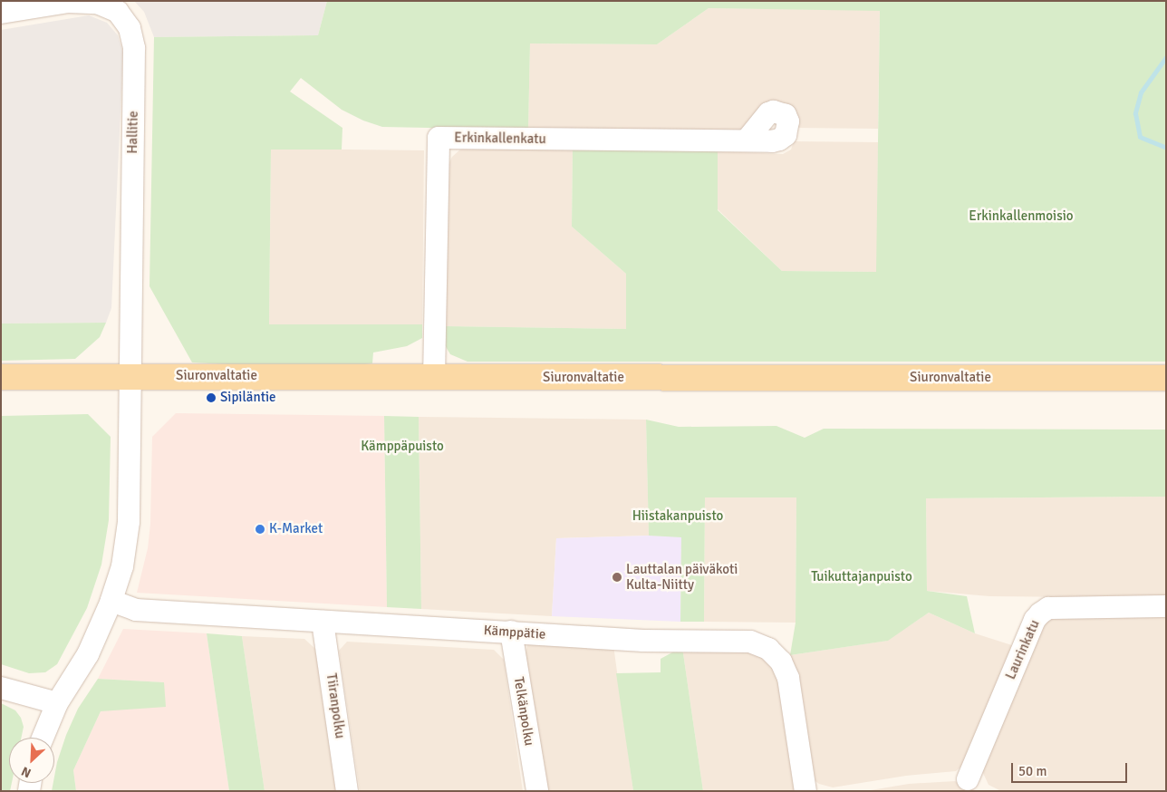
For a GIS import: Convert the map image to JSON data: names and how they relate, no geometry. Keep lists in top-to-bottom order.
{
  "streets": {
    "main road": ["Siuronvaltatie"],
    "street": [
      "Hallitie",
      "Erkinkallenkatu",
      "Kämppätie",
      "Laurinkatu",
      "Tiiranpolku",
      "Telkänpolku"
    ]
  },
  "crossings": [
    ["Hallitie", "Siuronvaltatie"],
    ["Erkinkallenkatu", "Siuronvaltatie"],
    ["Kämppätie", "Tiiranpolku"],
    ["Kämppätie", "Telkänpolku"]
  ],
  "parks": [
    "Erkinkallenmoisio",
    "Kämppäpuisto",
    "Hiistakanpuisto",
    "Tuikuttajanpuisto"
  ],
  "places": ["Sipiläntie", "K-Market", "Lauttalan päiväkoti Kulta-Niitty"],
  "scale_bar": "50 m",
  "north": "bottom left"
}
